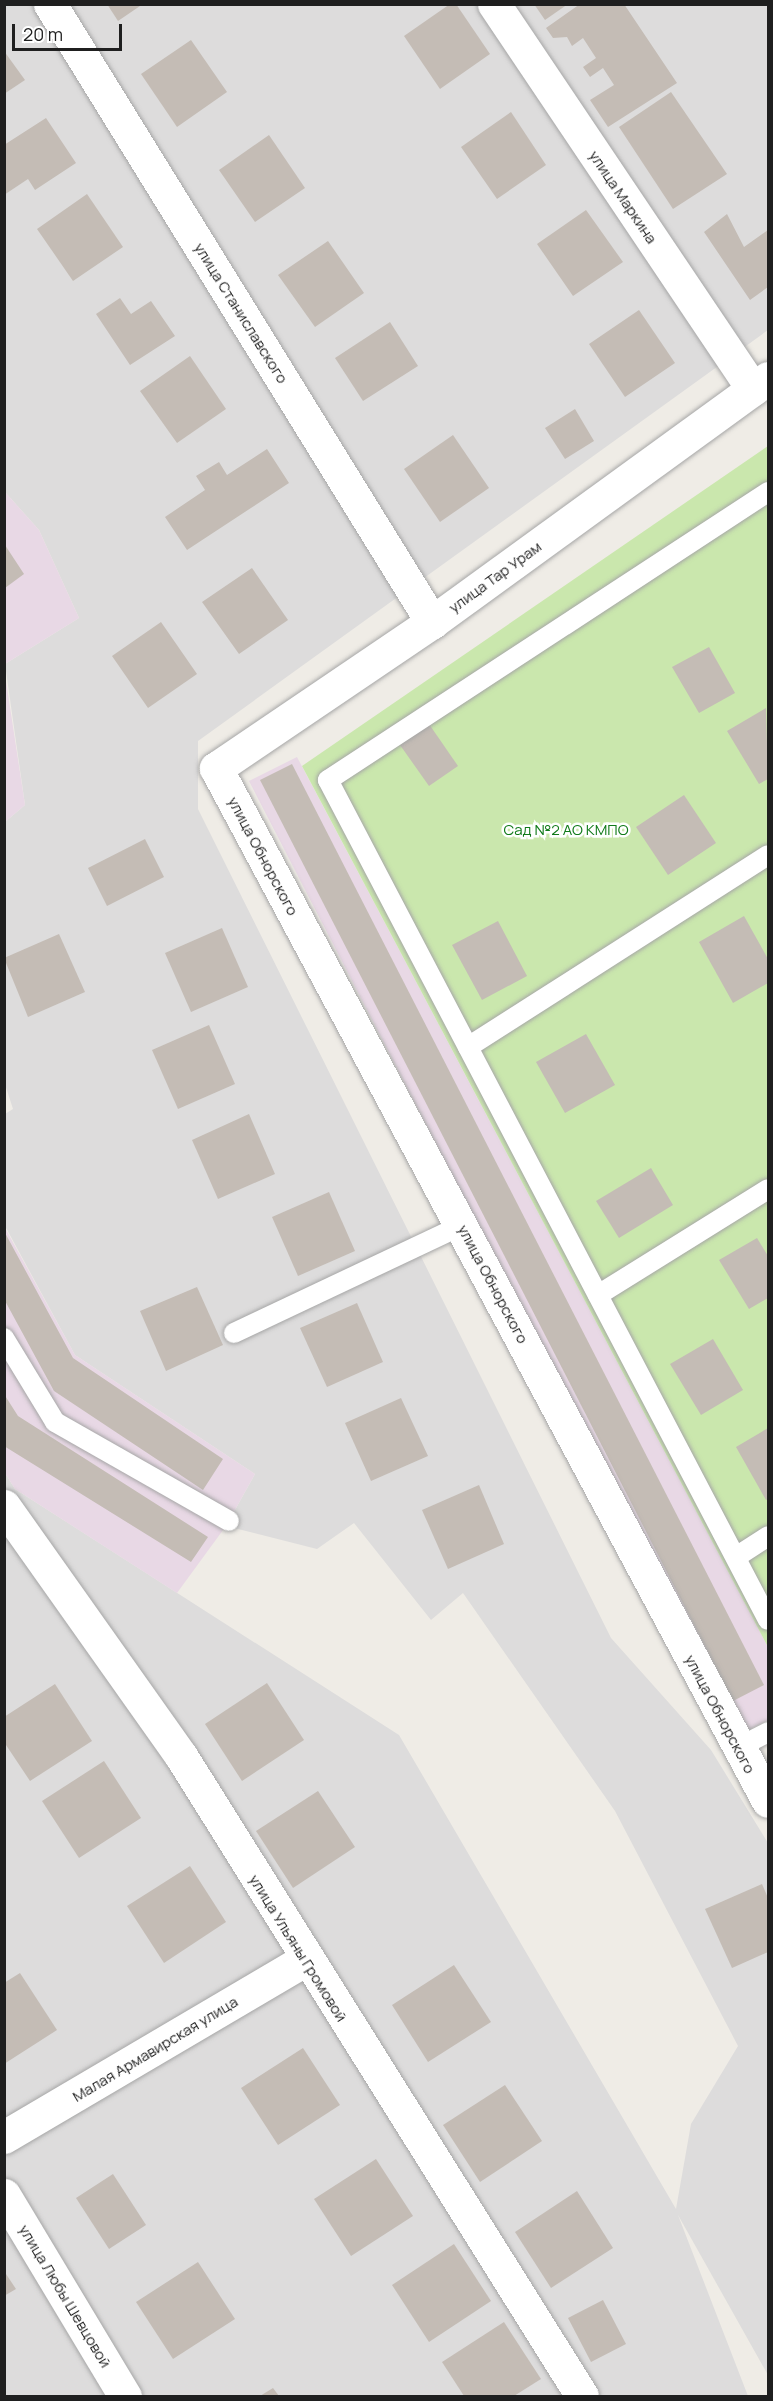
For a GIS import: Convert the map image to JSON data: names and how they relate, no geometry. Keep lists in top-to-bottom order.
{
  "streets": {
    "street": [
      "улица Маркина",
      "улица Станиславского",
      "улица Тар Урам",
      "улица Обнорского",
      "улица Ульяны Громовой",
      "Малая Армавирская улица",
      "улица Любы Шевцовой"
    ]
  },
  "crossings": [
    ["улица Маркина", "улица Тар Урам"],
    ["улица Станиславского", "улица Тар Урам"],
    ["улица Тар Урам", "улица Обнорского"],
    ["улица Ульяны Громовой", "Малая Армавирская улица"]
  ],
  "parks": ["Сад №2 АО КМПО"],
  "scale_bar": "20 m"
}
